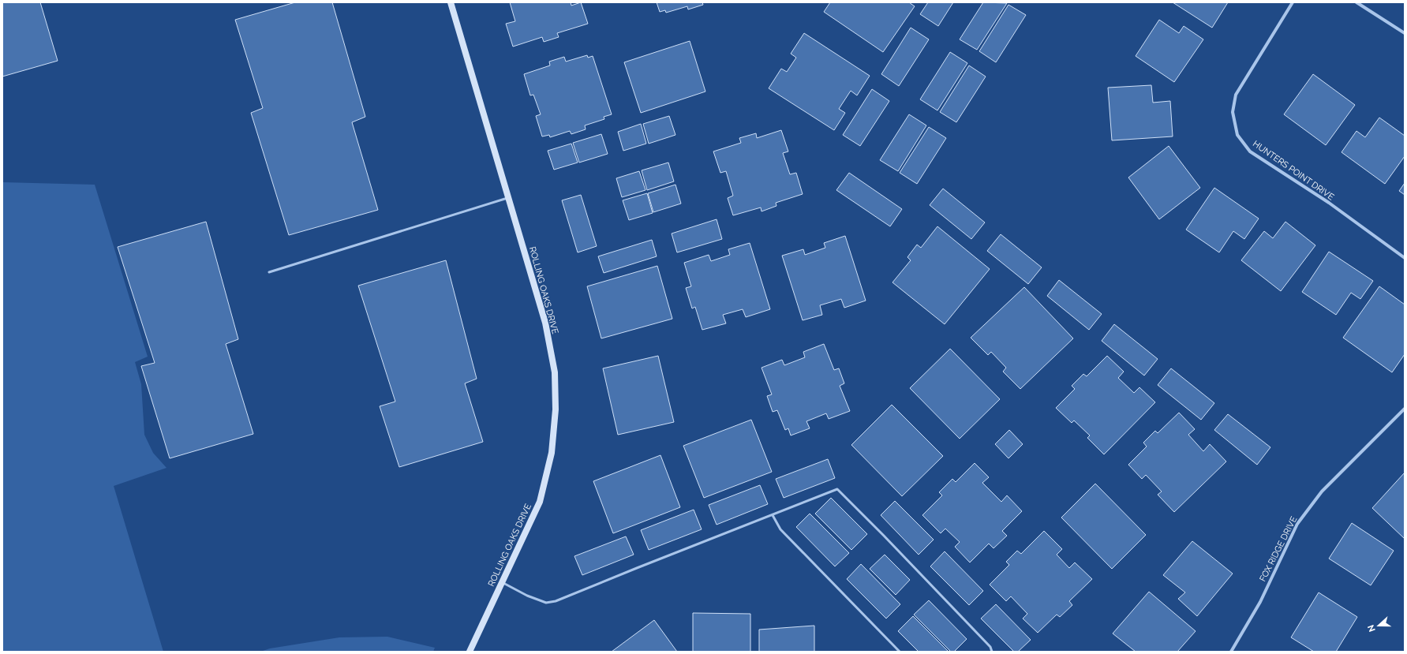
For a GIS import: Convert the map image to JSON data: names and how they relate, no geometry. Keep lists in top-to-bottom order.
{
  "streets": {
    "street": ["HUNTERS POINT DRIVE", "ROLLING OAKS DRIVE", "FOX RIDGE DRIVE"]
  },
  "north": "left"
}
